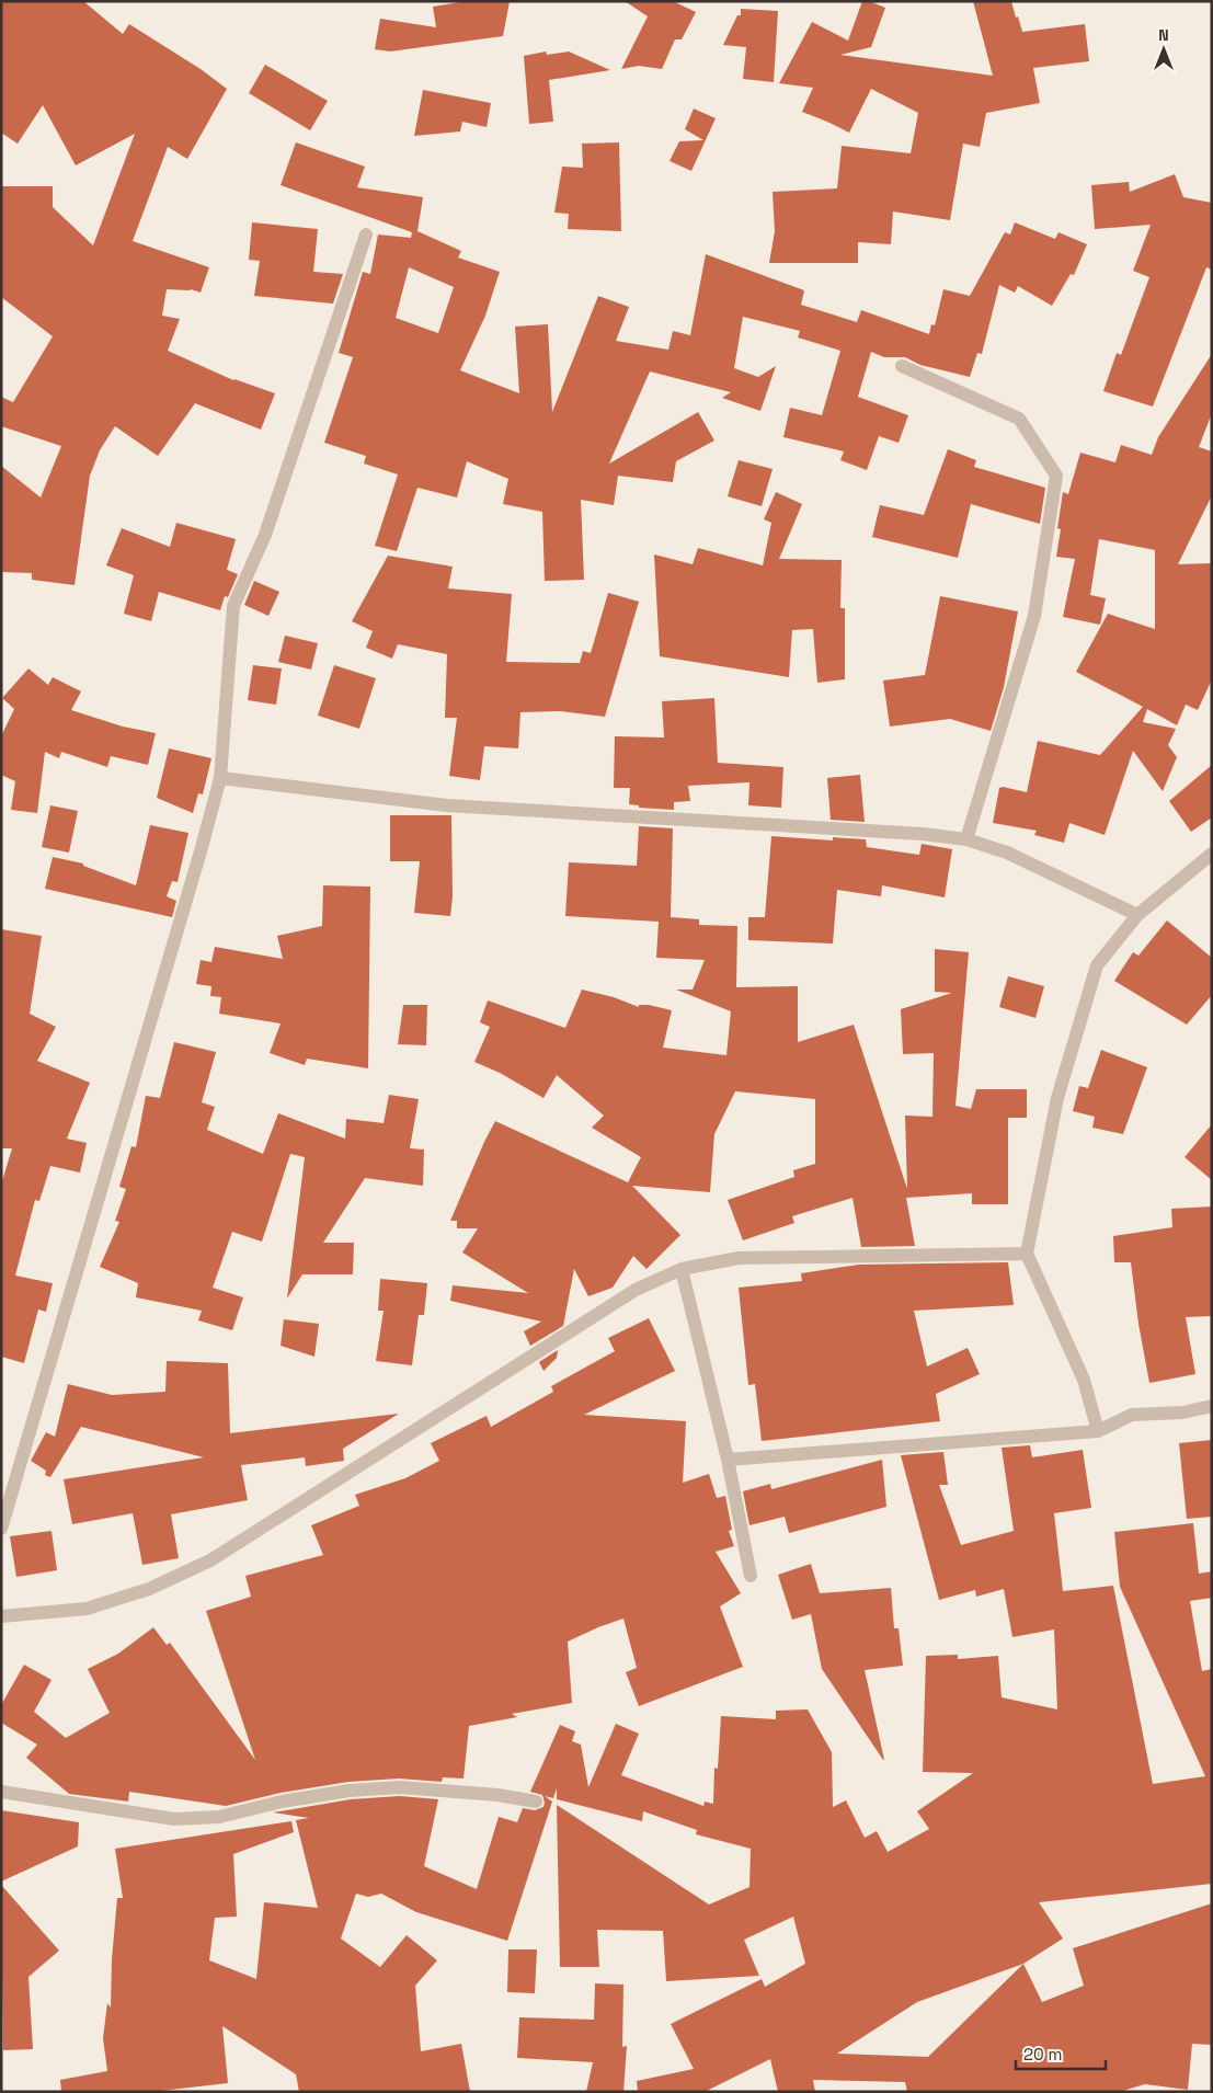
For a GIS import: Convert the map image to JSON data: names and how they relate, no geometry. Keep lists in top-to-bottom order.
{
  "scale_bar": "20 m",
  "north": "top"
}
